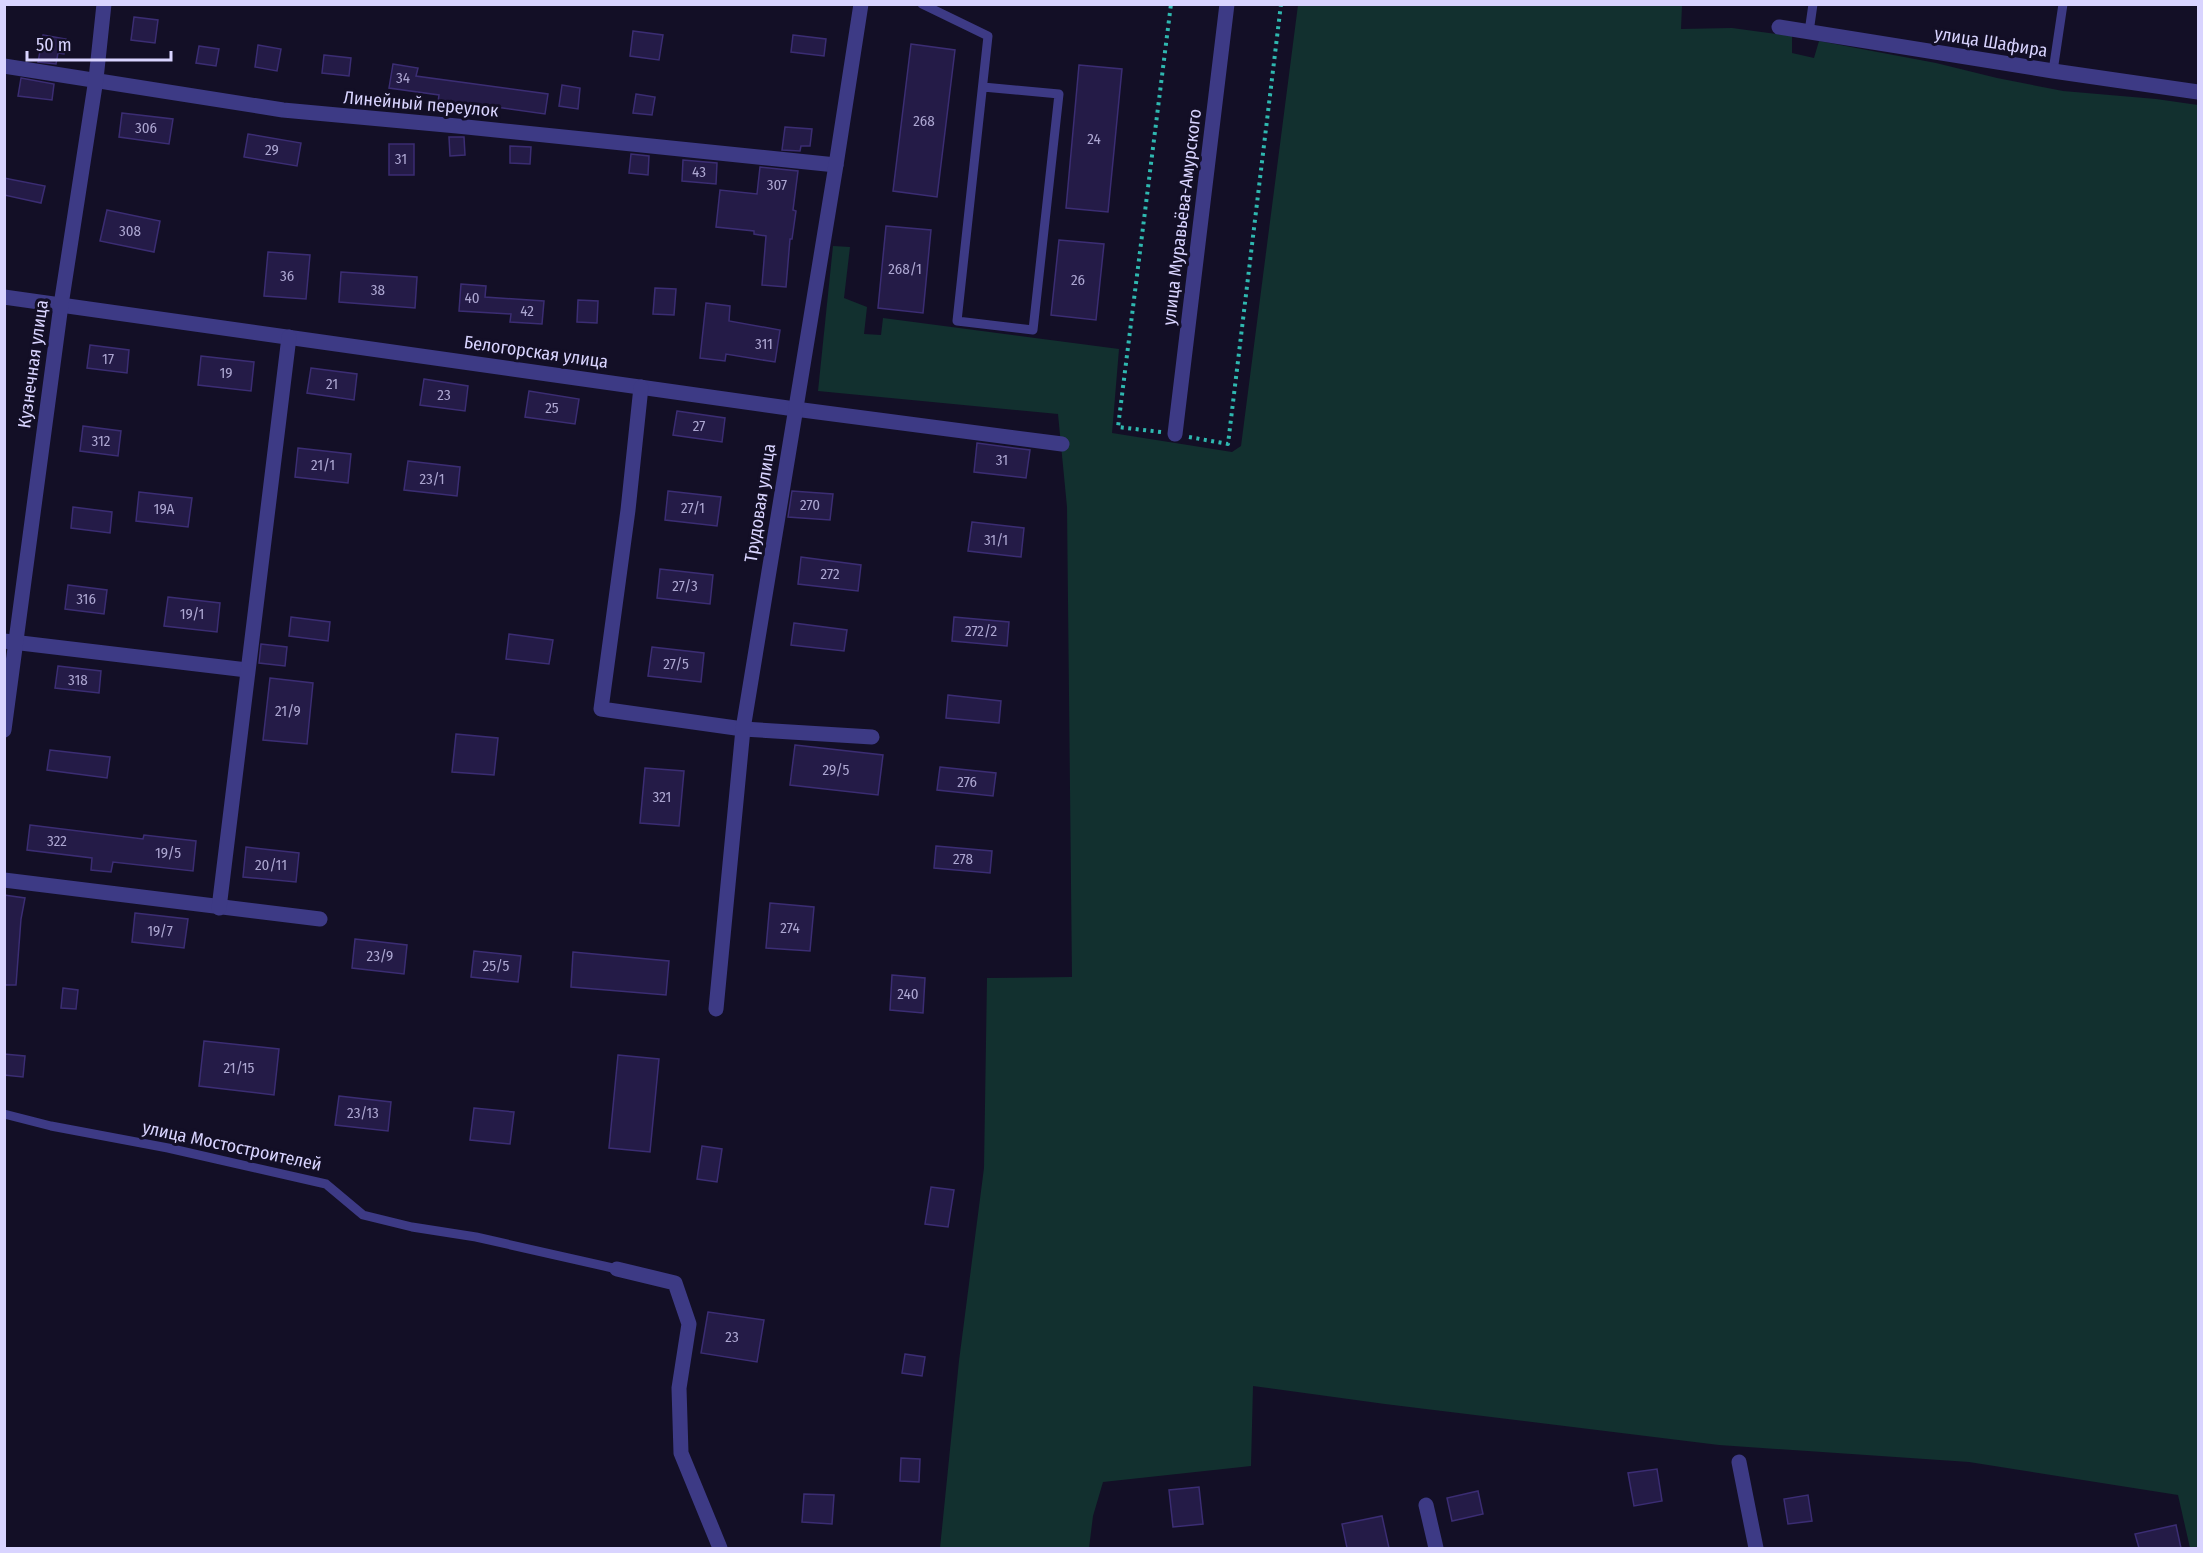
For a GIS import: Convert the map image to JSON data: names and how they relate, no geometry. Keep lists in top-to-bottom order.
{
  "streets": {
    "street": [
      "улица Шафира",
      "Линейный переулок",
      "улица Муравьёва-Амурского",
      "Белогорская улица",
      "Кузнечная улица",
      "Трудовая улица"
    ],
    "lane": ["улица Мостостроителей"]
  },
  "crossings": [
    ["Линейный переулок", "Кузнечная улица"],
    ["Линейный переулок", "Трудовая улица"],
    ["Белогорская улица", "Кузнечная улица"],
    ["Белогорская улица", "Трудовая улица"]
  ],
  "house_numbers": [
    "34",
    "268",
    "306",
    "24",
    "29",
    "31",
    "43",
    "307",
    "308",
    "268/1",
    "36",
    "26",
    "38",
    "40",
    "42",
    "311",
    "17",
    "19",
    "21",
    "23",
    "25",
    "27",
    "312",
    "31",
    "21/1",
    "23/1",
    "270",
    "27/1",
    "19А",
    "31/1",
    "272",
    "27/3",
    "316",
    "19/1",
    "272/2",
    "27/5",
    "318",
    "21/9",
    "29/5",
    "276",
    "321",
    "322",
    "19/5",
    "278",
    "20/11",
    "274",
    "19/7",
    "23/9",
    "25/5",
    "240",
    "21/15",
    "23/13",
    "23"
  ],
  "scale_bar": "50 m"
}
